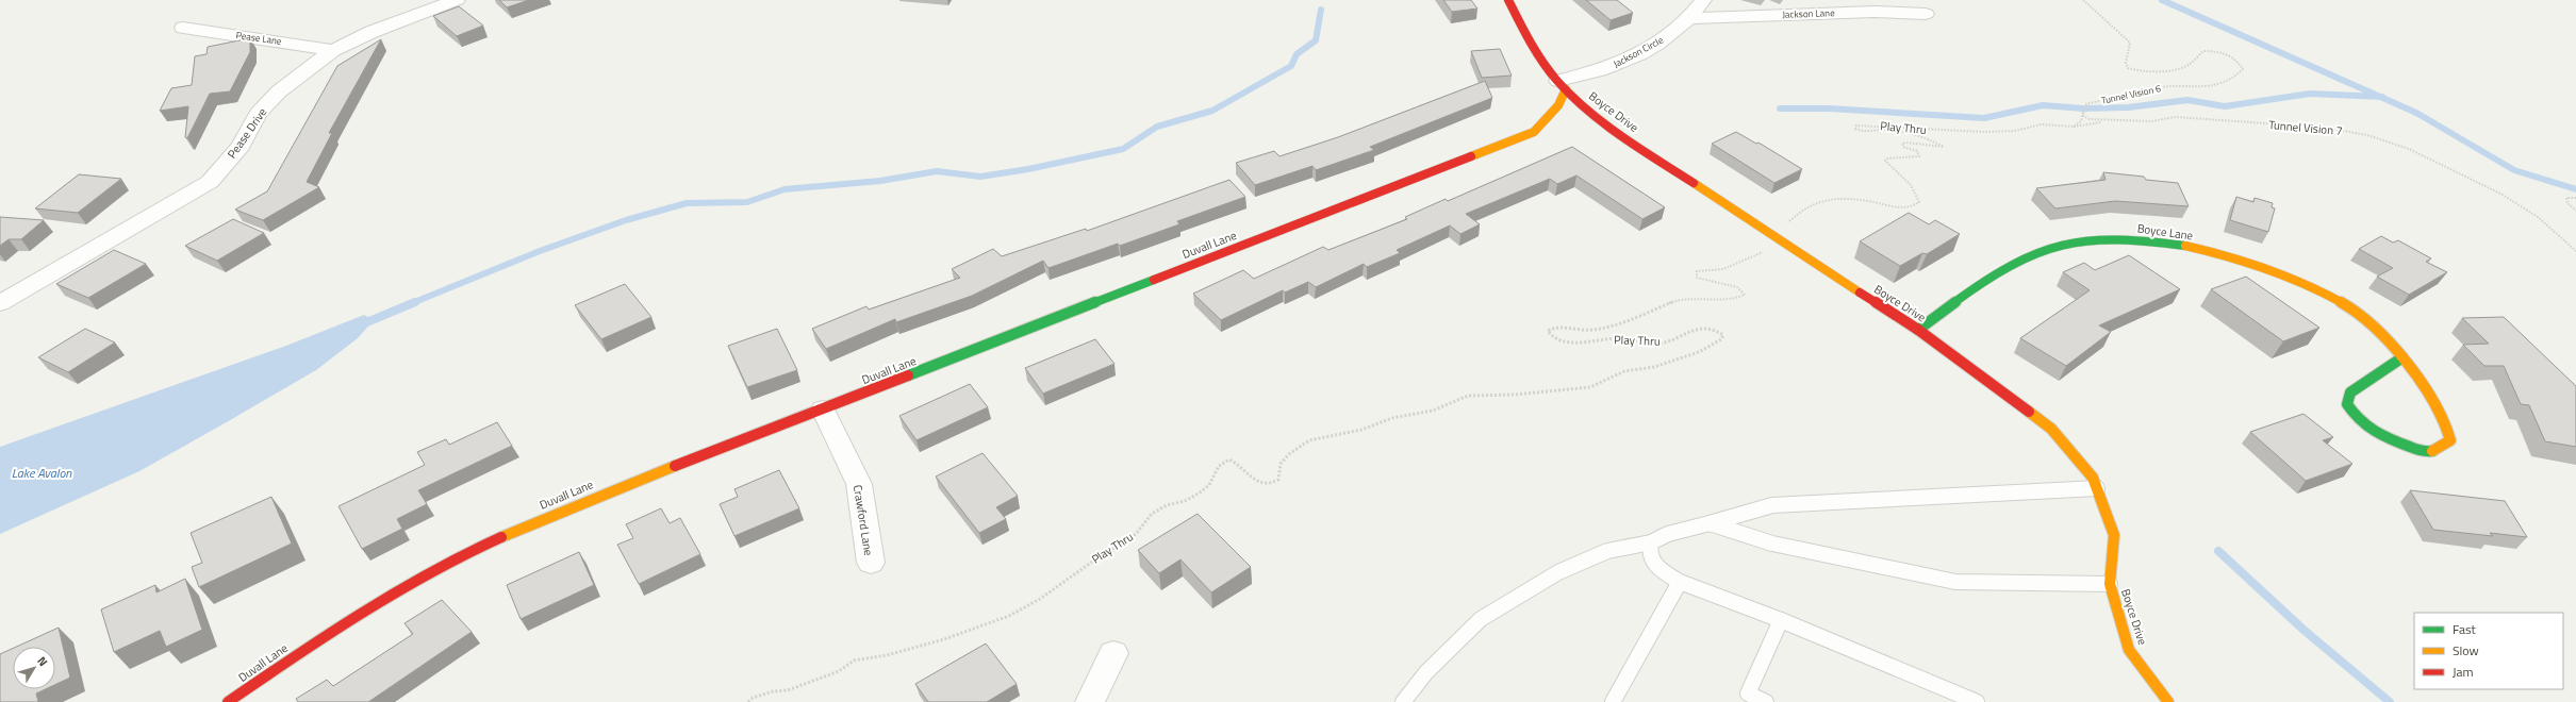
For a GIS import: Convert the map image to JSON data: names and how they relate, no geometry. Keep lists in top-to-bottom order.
{
  "streets": {
    "street": [
      "Jackson Lane",
      "Pease Lane",
      "Jackson Circle",
      "Boyce Drive",
      "Pease Drive",
      "Boyce Lane",
      "Duvall Lane",
      "Crawford Lane"
    ],
    "path": ["Tunnel Vision 6", "Play Thru", "Tunnel Vision 7"]
  },
  "crossings": [
    ["Jackson Lane", "Jackson Circle"],
    ["Pease Lane", "Pease Drive"],
    ["Jackson Circle", "Boyce Drive"],
    ["Jackson Circle", "Duvall Lane"],
    ["Tunnel Vision 6", "Play Thru"],
    ["Tunnel Vision 6", "Tunnel Vision 7"],
    ["Boyce Drive", "Play Thru"],
    ["Boyce Drive", "Boyce Lane"],
    ["Boyce Drive", "Duvall Lane"],
    ["Play Thru", "Tunnel Vision 7"],
    ["Duvall Lane", "Crawford Lane"]
  ],
  "water": ["Lake Avalon"],
  "legend": ["Fast", "Slow", "Jam"],
  "north": "top right"
}
